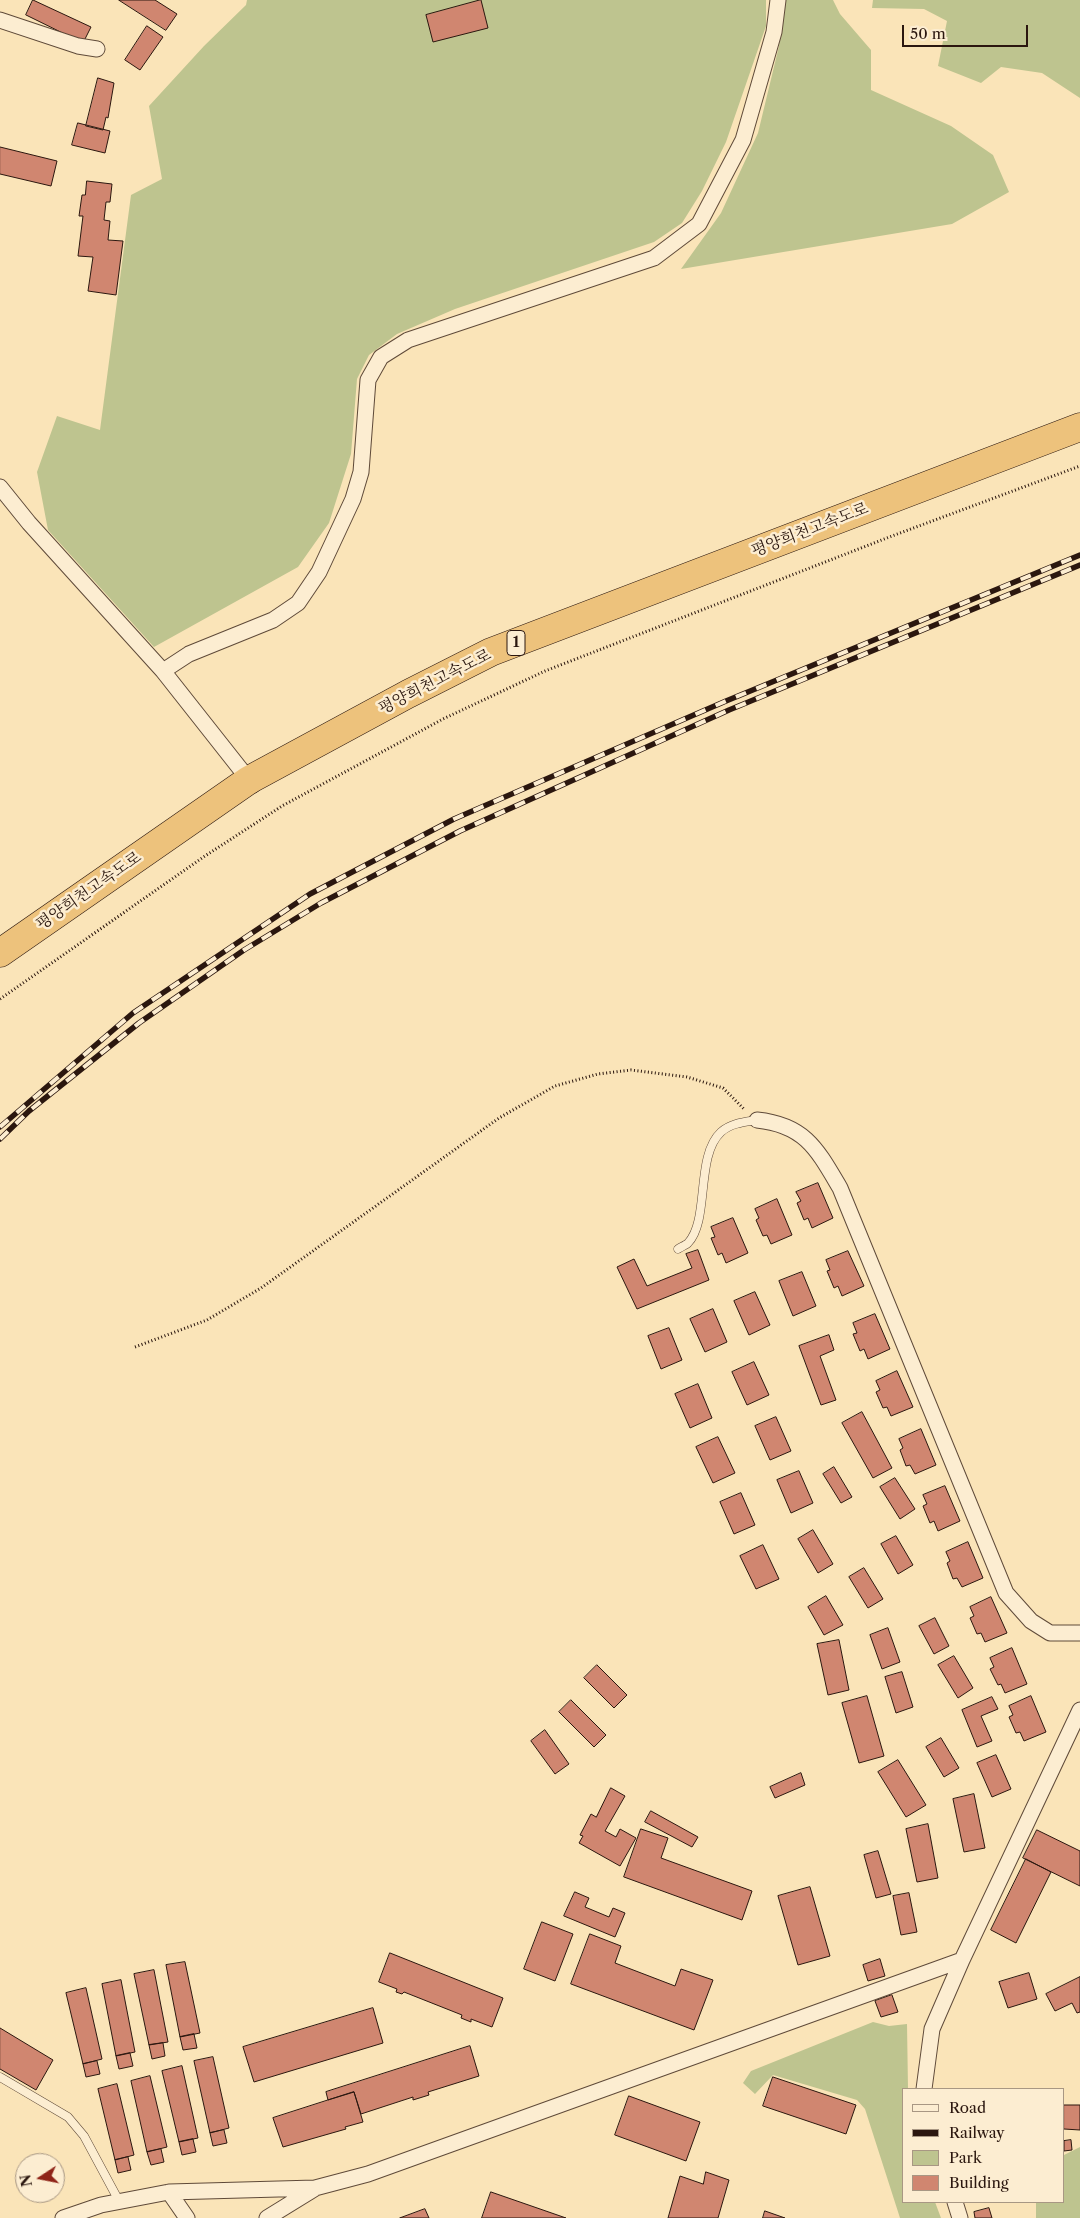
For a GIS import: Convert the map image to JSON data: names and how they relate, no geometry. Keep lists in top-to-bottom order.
{
  "streets": {
    "highway": ["평양희천고속도로", "1"]
  },
  "legend": [
    "Road",
    "Railway",
    "Park",
    "Building"
  ],
  "scale_bar": "50 m",
  "north": "left"
}
